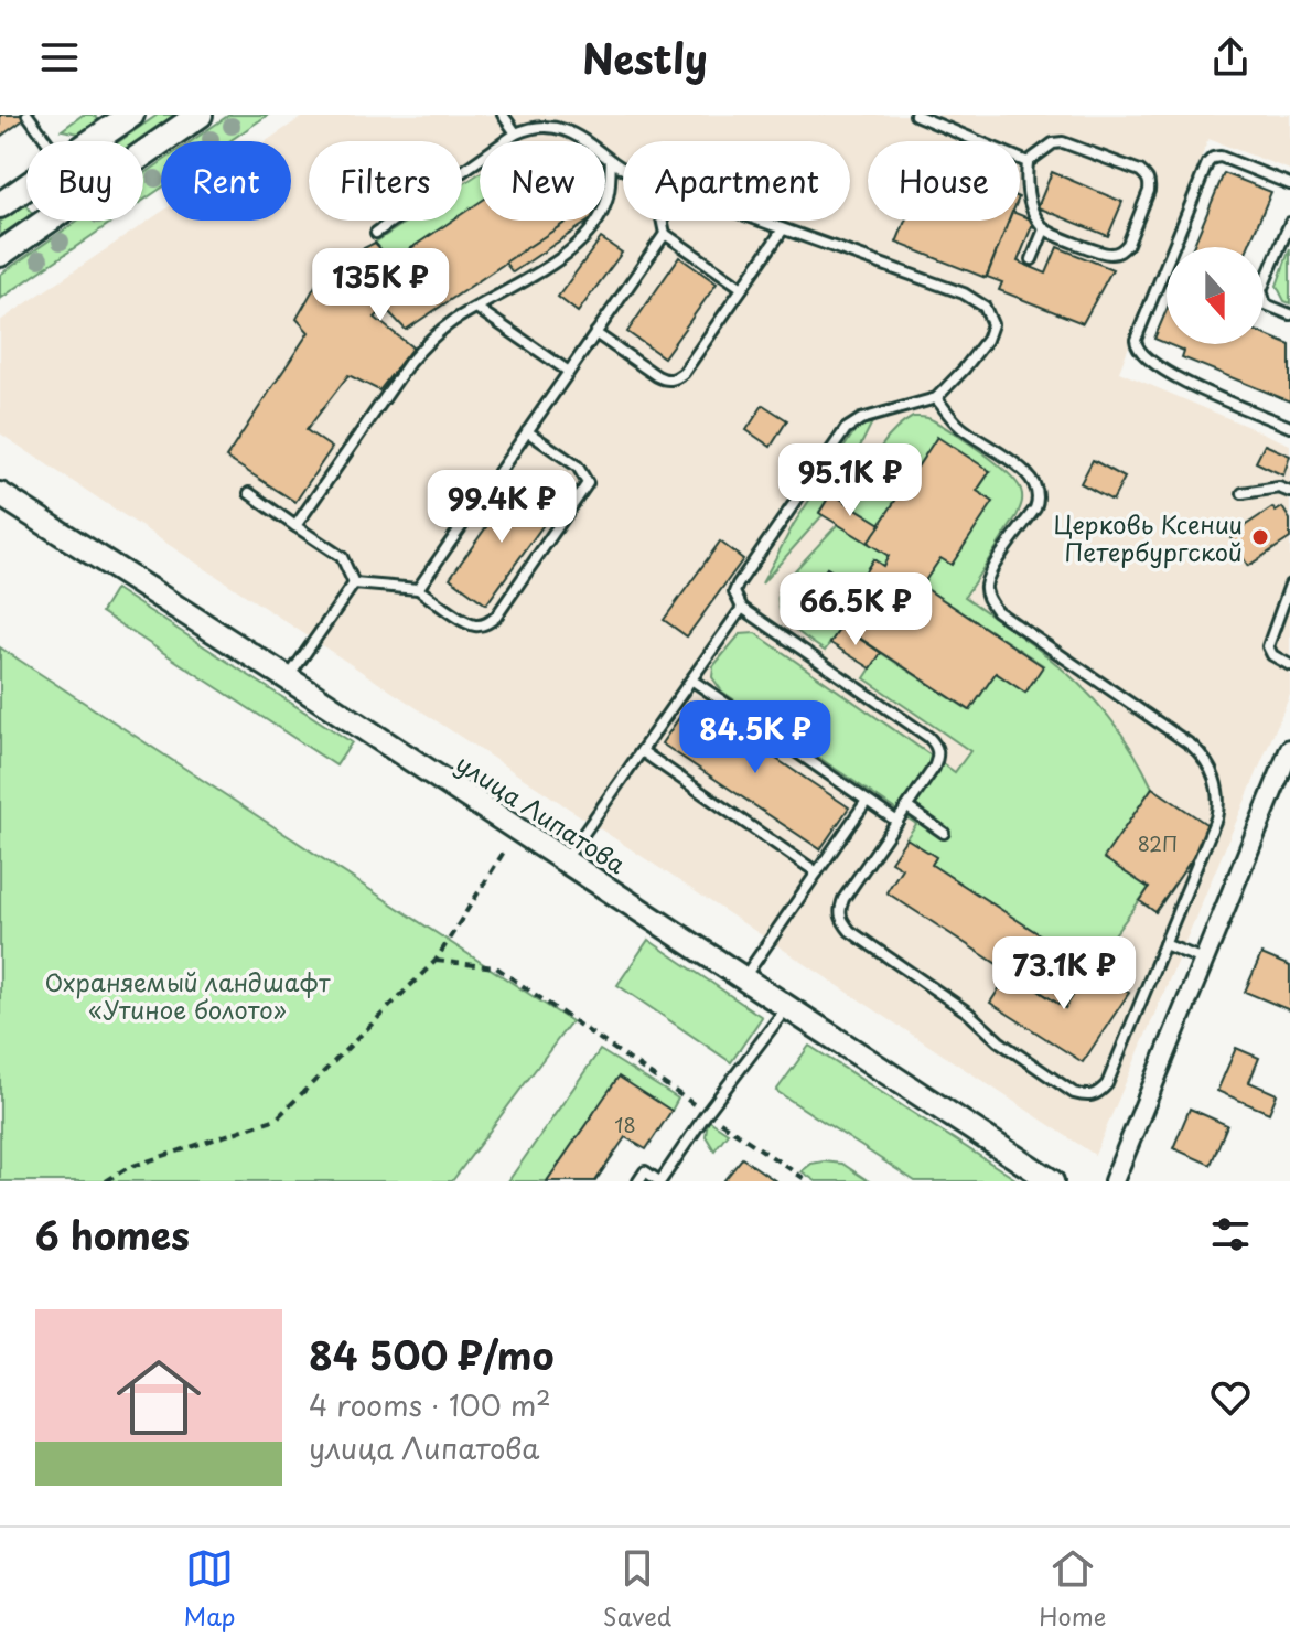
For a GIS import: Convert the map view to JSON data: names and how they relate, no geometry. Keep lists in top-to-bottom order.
{
  "streets": {
    "street": ["улица Липатова"]
  },
  "parks": ["Охраняемый ландшафт «Утиное болото»"],
  "places": ["Церковь Ксении Петербургской"],
  "house_numbers": ["82П", "18"],
  "north": "bottom",
  "page": {
    "header": "Nestly",
    "chip": [
      "Buy",
      "Rent",
      "Filters",
      "New",
      "Apartment",
      "House"
    ],
    "price": [
      "135K ₽",
      "95.1K ₽",
      "99.4K ₽",
      "66.5K ₽",
      "84.5K ₽",
      "73.1K ₽"
    ],
    "heading": "6 homes",
    "list": [
      {
        "name": "84 500 ₽/mo",
        "note": "4 rooms · 100 m² · улица Липатова"
      }
    ],
    "tabs": ["Map", "Saved", "Home"]
  }
}
